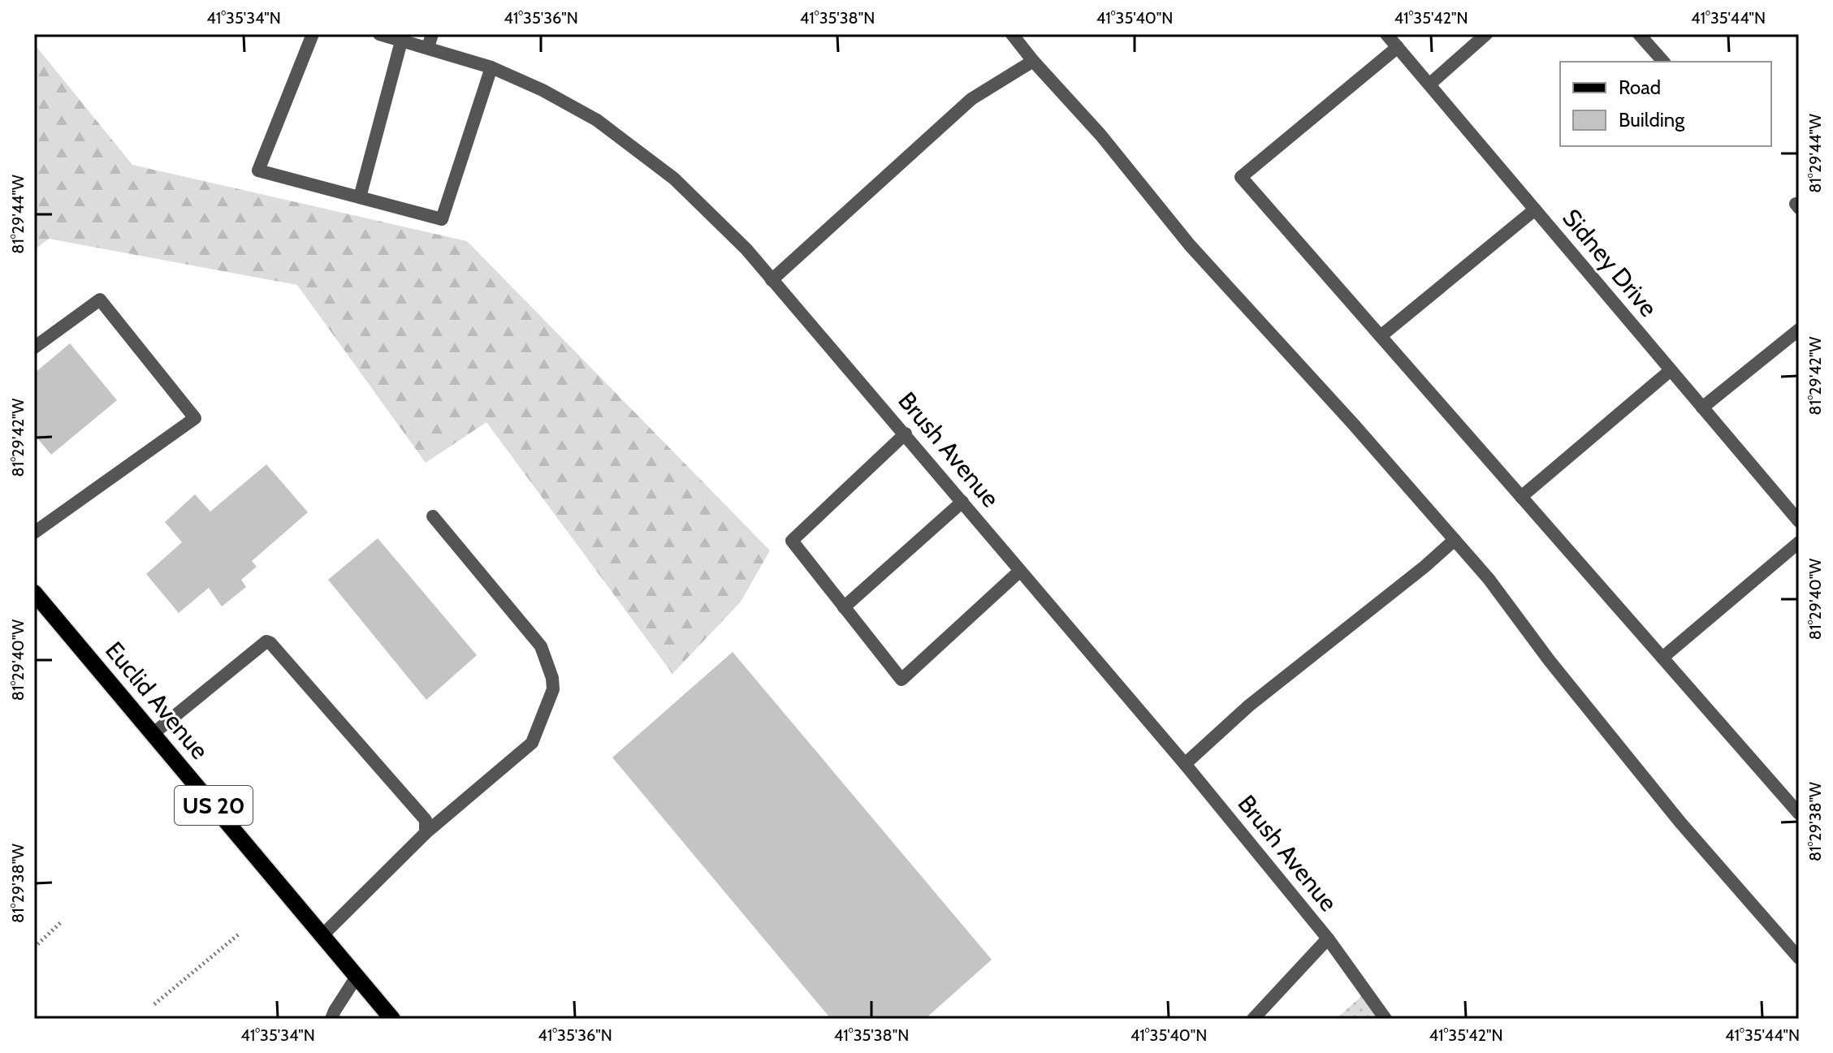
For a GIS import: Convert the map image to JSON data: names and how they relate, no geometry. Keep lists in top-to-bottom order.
{
  "streets": {
    "main road": ["Euclid Avenue", "US 20"],
    "street": ["Sidney Drive", "Brush Avenue"]
  },
  "legend": ["Road", "Building"],
  "coordinates": [
    "41°35'34\"N",
    "41°35'36\"N",
    "41°35'38\"N",
    "41°35'40\"N",
    "41°35'42\"N",
    "41°35'44\"N",
    "81°29'44\"W",
    "81°29'42\"W",
    "81°29'40\"W",
    "81°29'38\"W"
  ]
}
